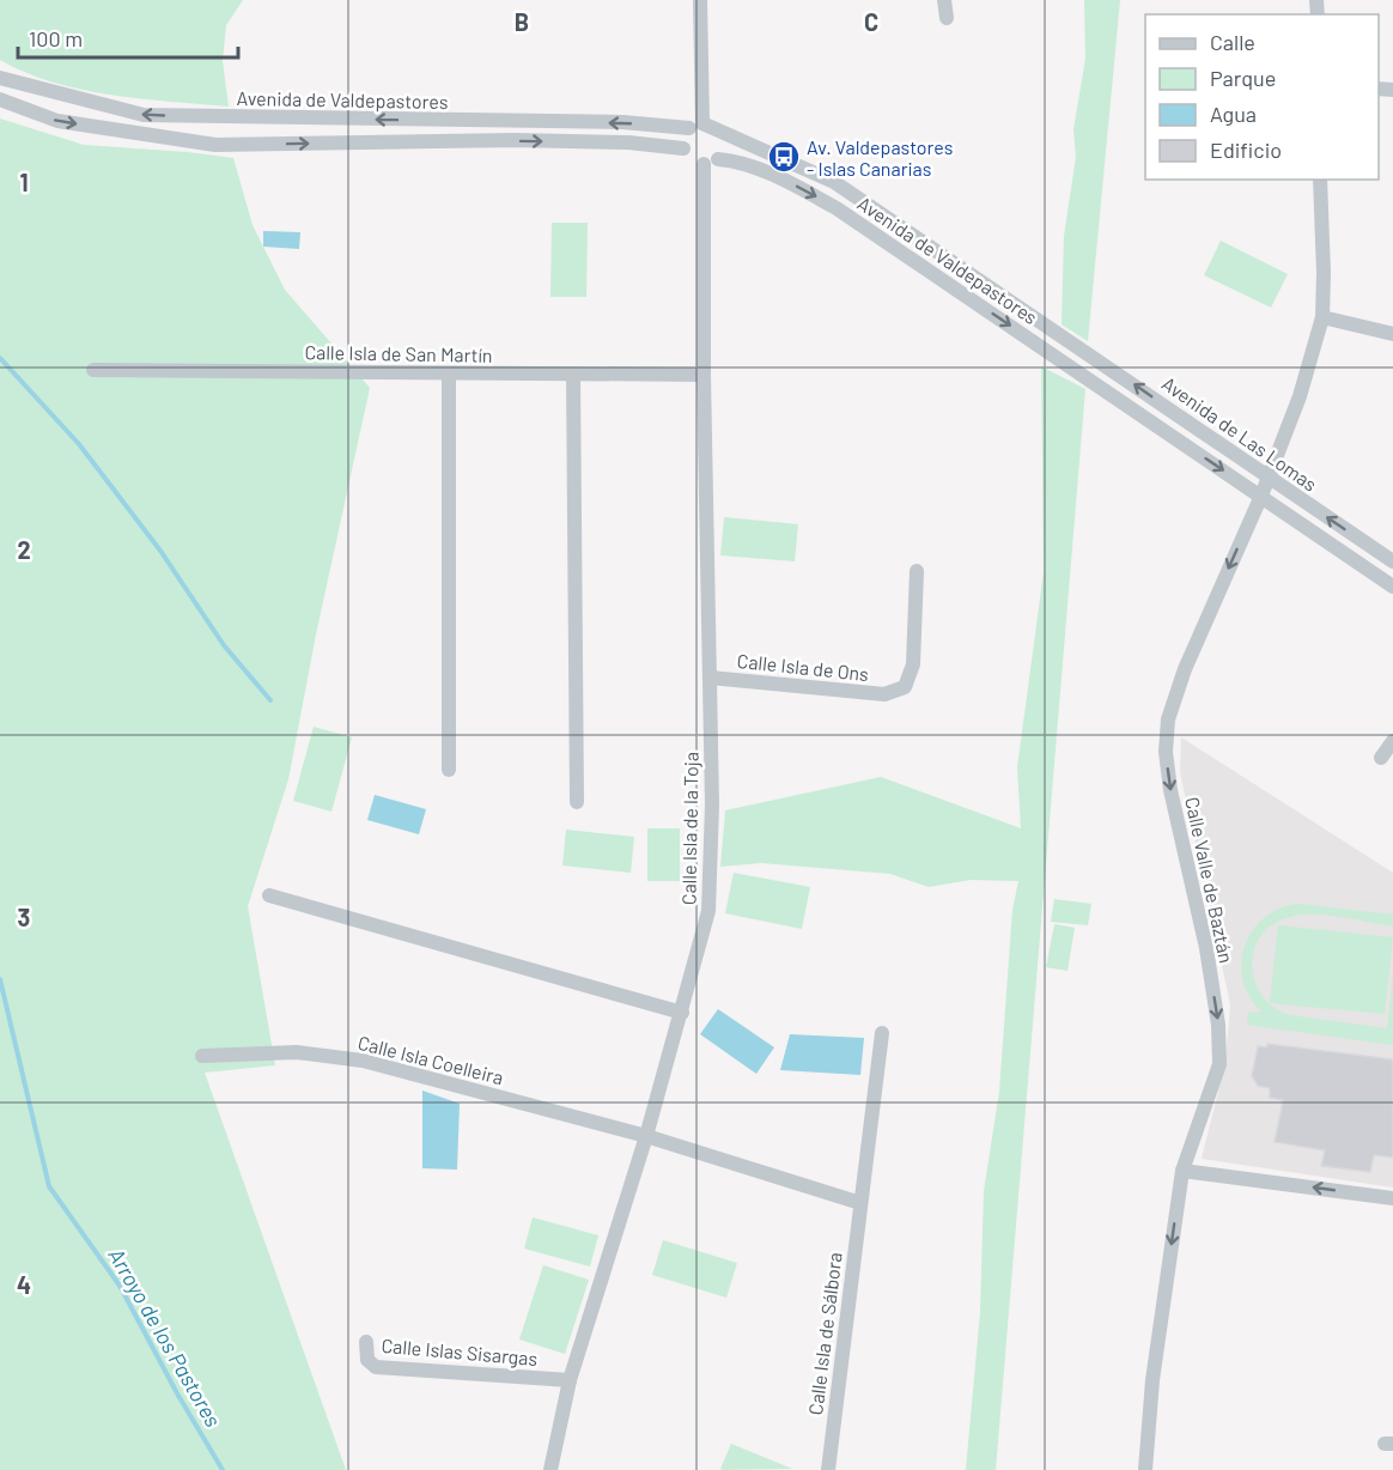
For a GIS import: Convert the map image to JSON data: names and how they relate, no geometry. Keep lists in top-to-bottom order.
{
  "streets": {
    "street": [
      "Avenida de Valdepastores",
      "Calle Isla de San Martín",
      "Avenida de Las Lomas",
      "Calle Isla de Ons",
      "Calle Isla de la Toja",
      "Calle Valle de Baztán",
      "Calle Isla Coelleira",
      "Calle Isla de Sálbora",
      "Calle Islas Sisargas"
    ]
  },
  "crossings": [
    ["Avenida de Valdepastores", "Avenida de Las Lomas"],
    ["Avenida de Valdepastores", "Calle Isla de la Toja"],
    ["Calle Isla de San Martín", "Calle Isla de la Toja"],
    ["Avenida de Las Lomas", "Calle Valle de Baztán"],
    ["Calle Isla de Ons", "Calle Isla de la Toja"],
    ["Calle Isla de la Toja", "Calle Isla Coelleira"],
    ["Calle Isla de la Toja", "Calle Islas Sisargas"]
  ],
  "one_way": ["Calle Valle de Baztán"],
  "water": ["Arroyo de los Pastores"],
  "places": {
    "bus stop": ["Av. Valdepastores - Islas Canarias"]
  },
  "legend": [
    "Calle",
    "Parque",
    "Agua",
    "Edificio"
  ],
  "scale_bar": "100 m",
  "grid": {
    "columns": ["B", "C"],
    "rows": [
      "1",
      "2",
      "3",
      "4"
    ]
  }
}
